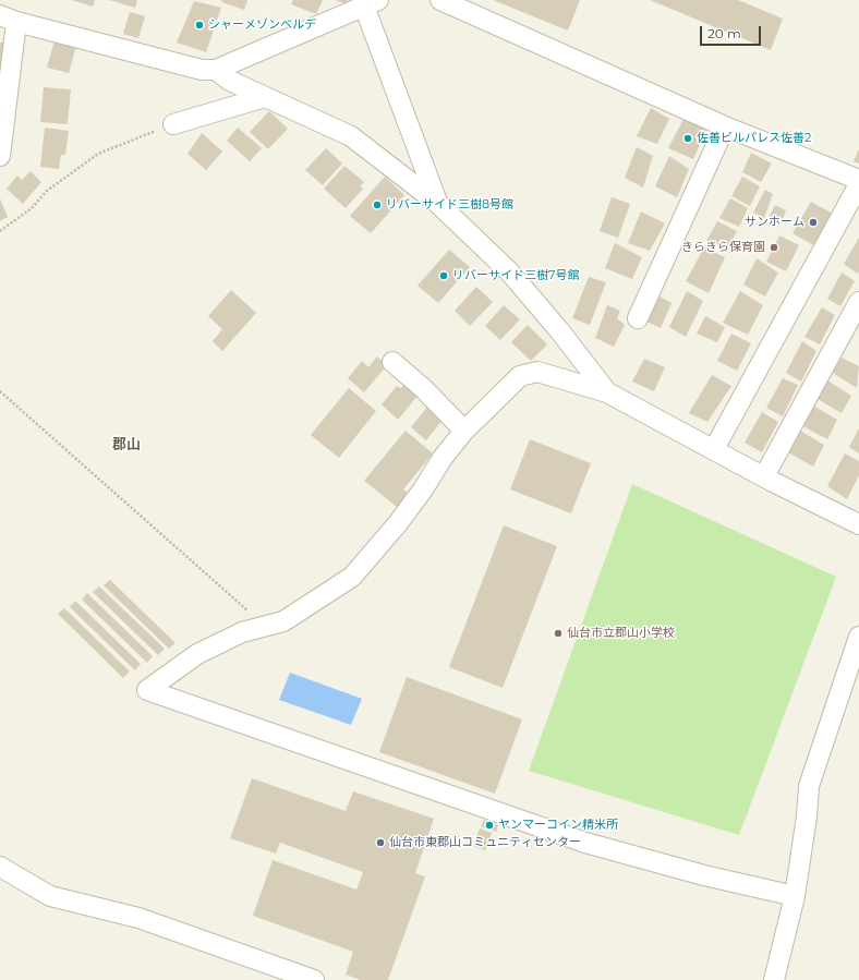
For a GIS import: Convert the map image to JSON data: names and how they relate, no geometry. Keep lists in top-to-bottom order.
{
  "districts": ["郡山"],
  "places": [
    "シャーメゾンベルデ",
    "佐善ビルパレス佐善2",
    "リバーサイド三樹8号館",
    "サンホーム",
    "きらきら保育園",
    "リバーサイド三樹7号館",
    "仙台市立郡山小学校",
    "ヤンマーコイン精米所",
    "仙台市東郡山コミュニティセンター"
  ],
  "scale_bar": "20 m"
}
